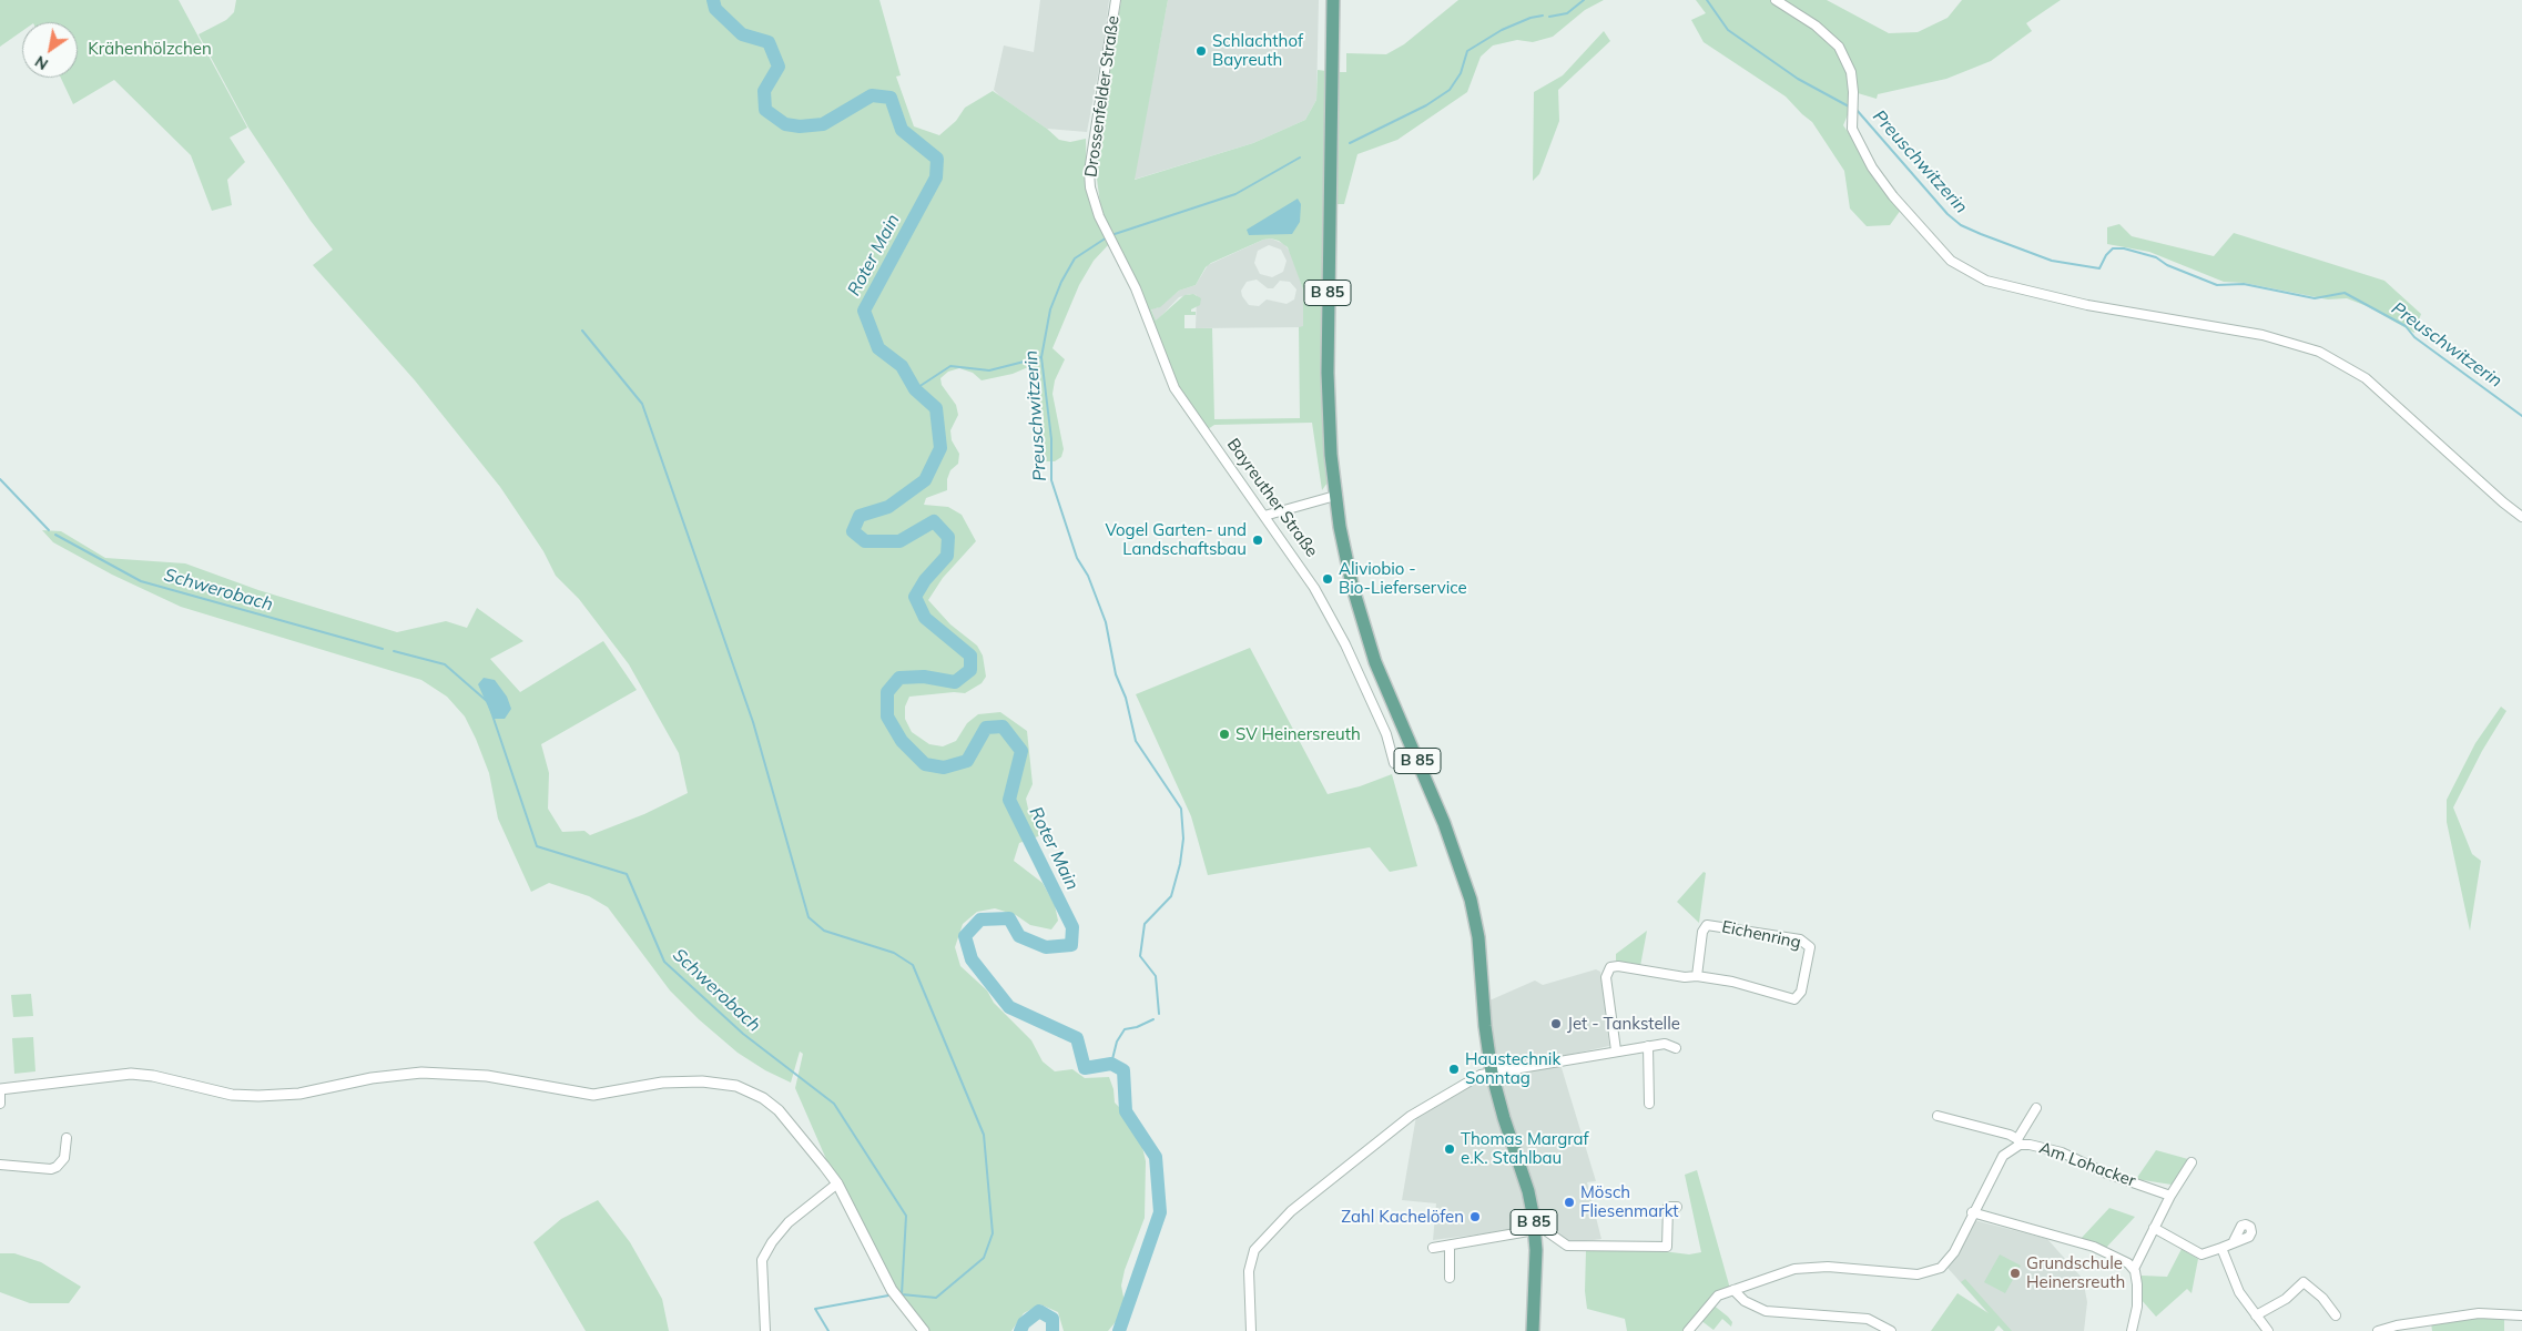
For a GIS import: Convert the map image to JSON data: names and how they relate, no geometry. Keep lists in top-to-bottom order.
{
  "streets": {
    "main road": ["B 85"],
    "street": [
      "Drossenfelder Straße",
      "Bayreuther Straße",
      "Eichenring",
      "Am Lohacker"
    ]
  },
  "crossings": [
    ["Drossenfelder Straße", "Bayreuther Straße"]
  ],
  "water": ["Preuschwitzerin", "Roter Main", "Schwerobach"],
  "parks": ["Krähenhölzchen"],
  "places": [
    "Schlachthof Bayreuth",
    "Vogel Garten- und Landschaftsbau",
    "Aliviobio - Bio-Lieferservice",
    "SV Heinersreuth",
    "Jet - Tankstelle",
    "Haustechnik Sonntag",
    "Thomas Margraf e.K. Stahlbau",
    "Mösch Fliesenmarkt",
    "Zahl Kachelöfen",
    "Grundschule Heinersreuth"
  ],
  "north": "bottom left"
}
